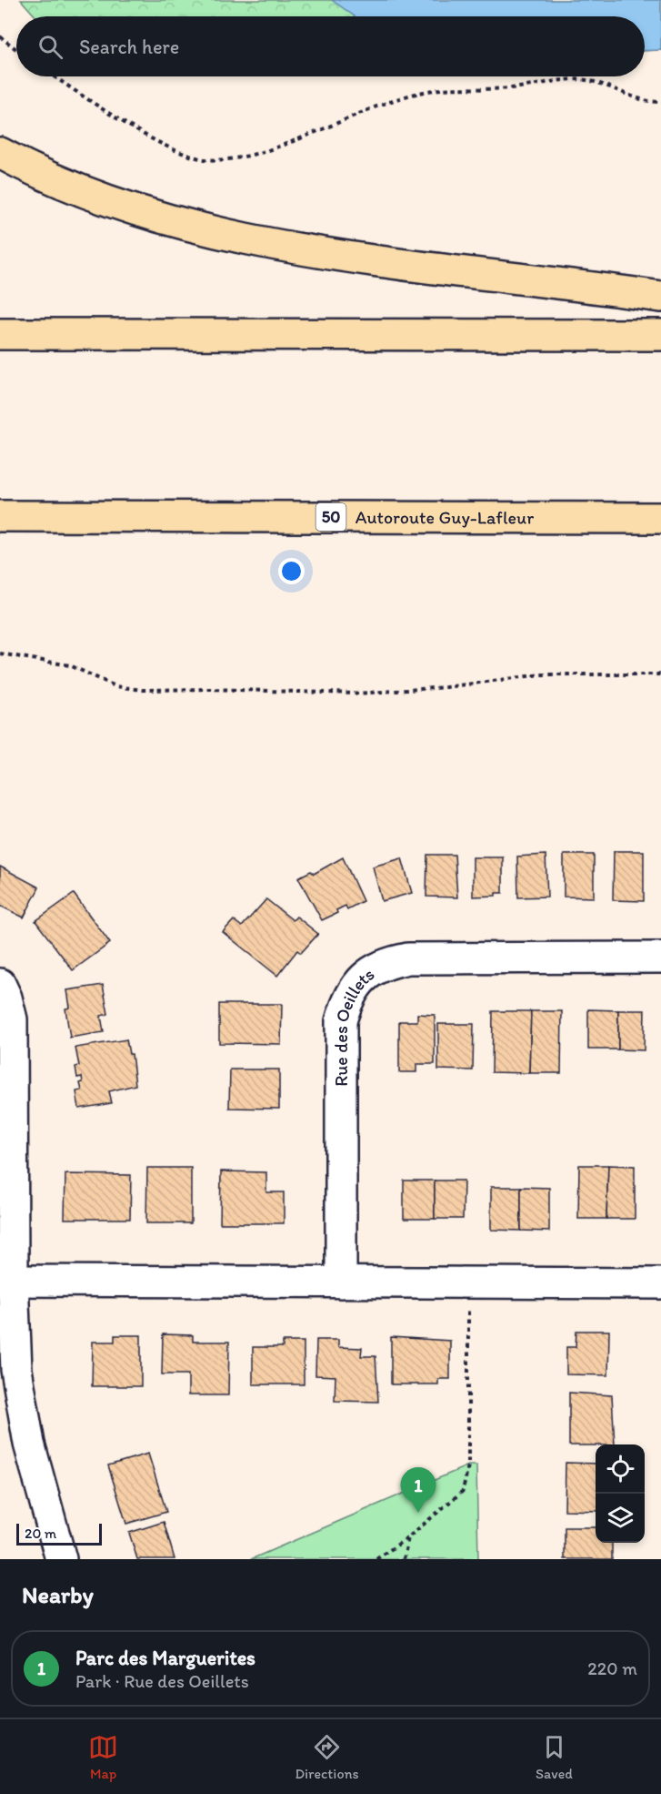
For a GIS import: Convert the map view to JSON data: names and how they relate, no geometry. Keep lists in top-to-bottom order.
{
  "streets": {
    "highway": ["50", "Autoroute Guy-Lafleur"],
    "street": ["Rue des Oeillets"]
  },
  "scale_bar": "20 m",
  "page": {
    "search": "Search here",
    "pins": "1",
    "scale": "20 m",
    "heading": "Nearby",
    "list": [
      {
        "mark": "1",
        "name": "Parc des Marguerites",
        "note": "Park · Rue des Oeillets",
        "value": "220 m"
      }
    ],
    "nav": ["Map", "Directions", "Saved"]
  }
}
